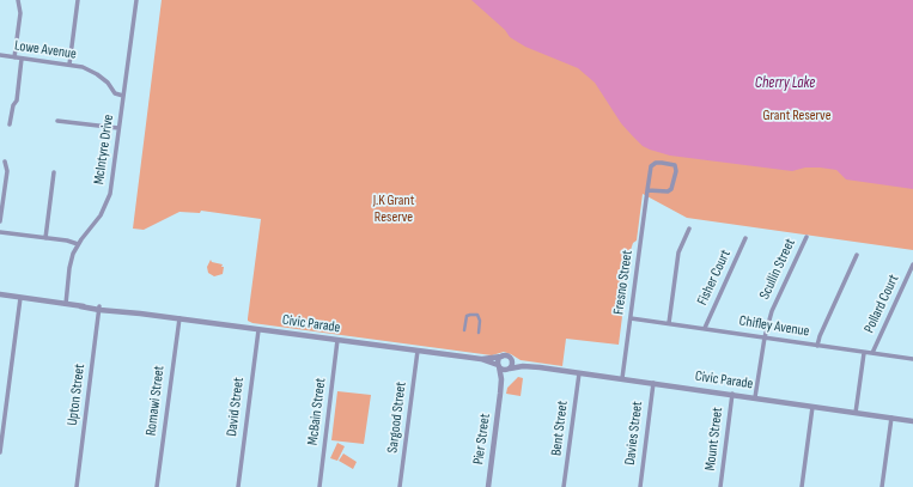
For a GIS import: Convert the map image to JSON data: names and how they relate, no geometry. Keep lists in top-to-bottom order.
{
  "streets": {
    "street": [
      "Lowe Avenue",
      "McIntyre Drive",
      "Scullin Street",
      "Fisher Court",
      "Fresno Street",
      "Pollard Court",
      "Civic Parade",
      "Chifley Avenue",
      "Upton Street",
      "Romawi Street",
      "David Street",
      "McBain Street",
      "Sargood Street",
      "Bent Street",
      "Davies Street",
      "Pier Street",
      "Mount Street"
    ]
  },
  "crossings": [
    ["Lowe Avenue", "McIntyre Drive"],
    ["McIntyre Drive", "Civic Parade"],
    ["Scullin Street", "Civic Parade"],
    ["Scullin Street", "Chifley Avenue"],
    ["Fisher Court", "Chifley Avenue"],
    ["Fresno Street", "Civic Parade"],
    ["Fresno Street", "Chifley Avenue"],
    ["Pollard Court", "Chifley Avenue"],
    ["Civic Parade", "Upton Street"],
    ["Civic Parade", "Romawi Street"],
    ["Civic Parade", "David Street"],
    ["Civic Parade", "McBain Street"],
    ["Civic Parade", "Sargood Street"],
    ["Civic Parade", "Bent Street"],
    ["Civic Parade", "Davies Street"],
    ["Civic Parade", "Pier Street"],
    ["Civic Parade", "Mount Street"]
  ],
  "water": ["Cherry Lake"],
  "parks": ["Grant Reserve", "J.K Grant Reserve"]
}
